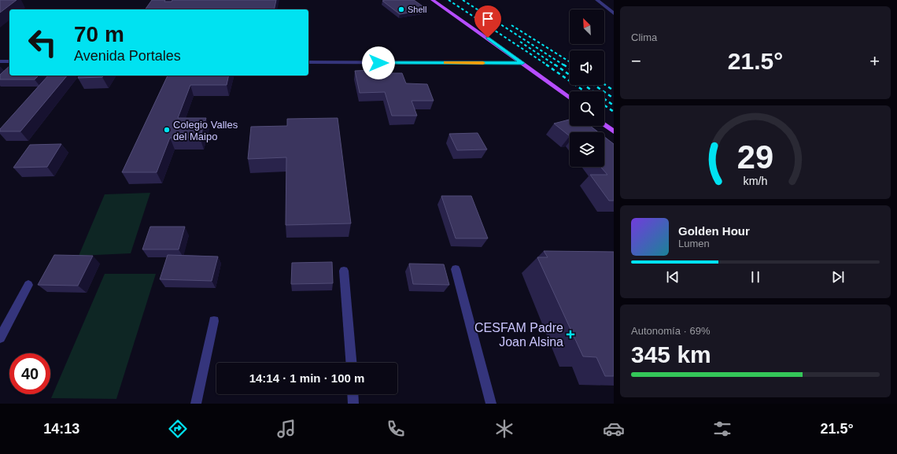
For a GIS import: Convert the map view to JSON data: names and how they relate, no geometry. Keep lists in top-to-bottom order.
{
  "places": {
    "other": ["Shell", "Colegio Valles del Maipo"],
    "health": ["CESFAM Padre Joan Alsina"]
  },
  "north": "top left",
  "page": {
    "tile": [
      "Clima",
      ["Autonomía · 69%", "345 km"]
    ],
    "turn": ["70 m", "Avenida Portales"],
    "heat": ["−", "21.5°", "+"],
    "song": ["Golden Hour", "Lumen"],
    "limit": "40",
    "trip": "14:14 · 1 min · 100 m",
    "tabs": ["14:13", "21.5°"],
    "gauge": ["29", "km/h"]
  }
}
